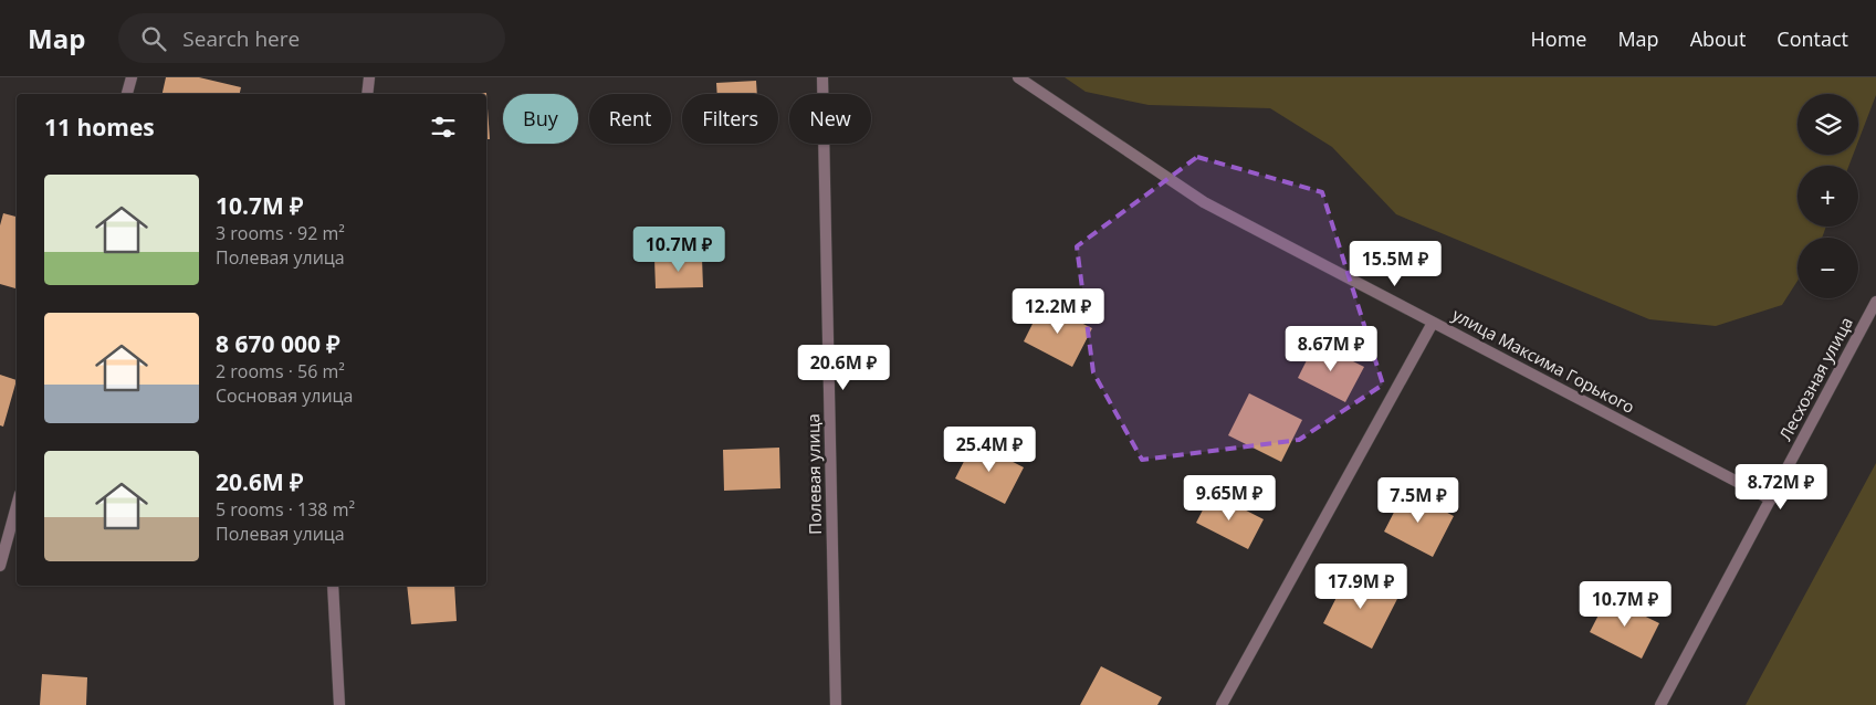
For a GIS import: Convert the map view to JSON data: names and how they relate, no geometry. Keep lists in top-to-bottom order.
{
  "streets": {
    "street": ["улица Максима Горького", "Лесхозная улица", "Полевая улица"]
  },
  "crossings": [
    ["улица Максима Горького", "Лесхозная улица"]
  ],
  "page": {
    "header": "Map",
    "search": "Search here",
    "nav": [
      "Home",
      "Map",
      "About",
      "Contact"
    ],
    "map_buttons": ["+", "−"],
    "chip": [
      "Buy",
      "Rent",
      "Filters",
      "New"
    ],
    "heading": "11 homes",
    "list": [
      {
        "name": "10.7M ₽",
        "note": "3 rooms · 92 m² · Полевая улица"
      },
      {
        "name": "8 670 000 ₽",
        "note": "2 rooms · 56 m² · Сосновая улица"
      },
      {
        "name": "20.6M ₽",
        "note": "5 rooms · 138 m² · Полевая улица"
      }
    ],
    "price": [
      "10.7M ₽",
      "15.5M ₽",
      "12.2M ₽",
      "8.67M ₽",
      "20.6M ₽",
      "25.4M ₽",
      "8.72M ₽",
      "9.65M ₽",
      "7.5M ₽",
      "17.9M ₽",
      "10.7M ₽"
    ]
  }
}
